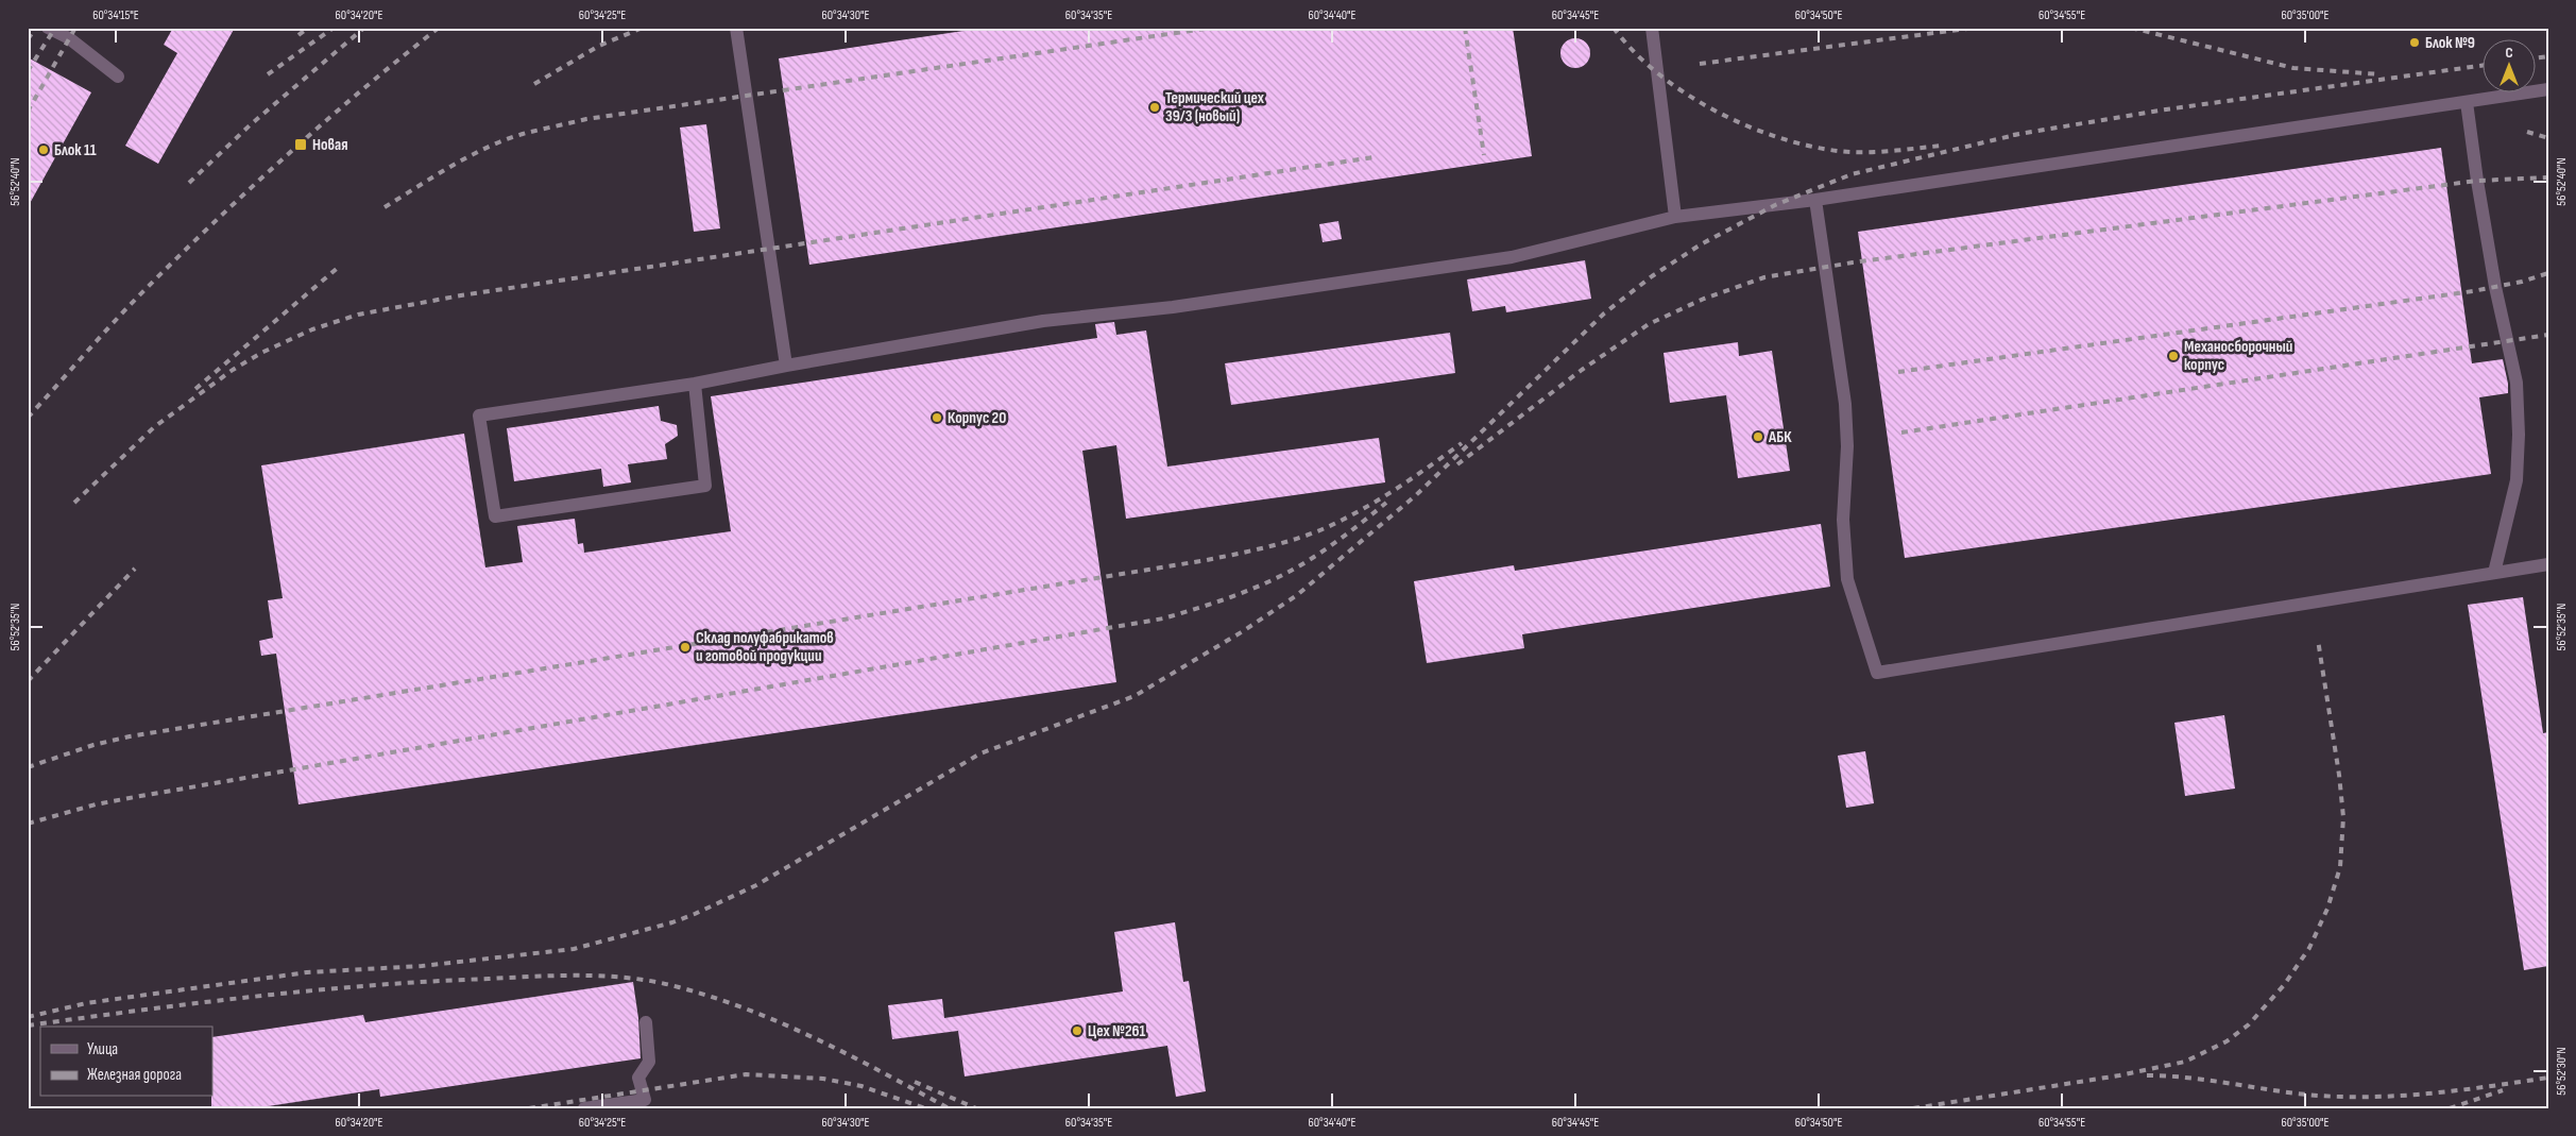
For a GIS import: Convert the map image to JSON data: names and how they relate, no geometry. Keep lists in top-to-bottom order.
{
  "places": {
    "other": [
      "Блок №9",
      "Термический цех 39/3 (новый)",
      "Блок 11",
      "Механосборочный корпус",
      "Корпус 20",
      "АБК",
      "Склад полуфабрикатов и готовой продукции",
      "Цех №261"
    ],
    "transit": ["Новая"]
  },
  "legend": ["Улица", "Железная дорога"],
  "north": "top",
  "coordinates": [
    "60°34'15\"E",
    "60°34'20\"E",
    "60°34'25\"E",
    "60°34'30\"E",
    "60°34'35\"E",
    "60°34'40\"E",
    "60°34'45\"E",
    "60°34'50\"E",
    "60°34'55\"E",
    "60°35'00\"E",
    "56°52'40\"N",
    "56°52'35\"N",
    "56°52'30\"N"
  ]
}
